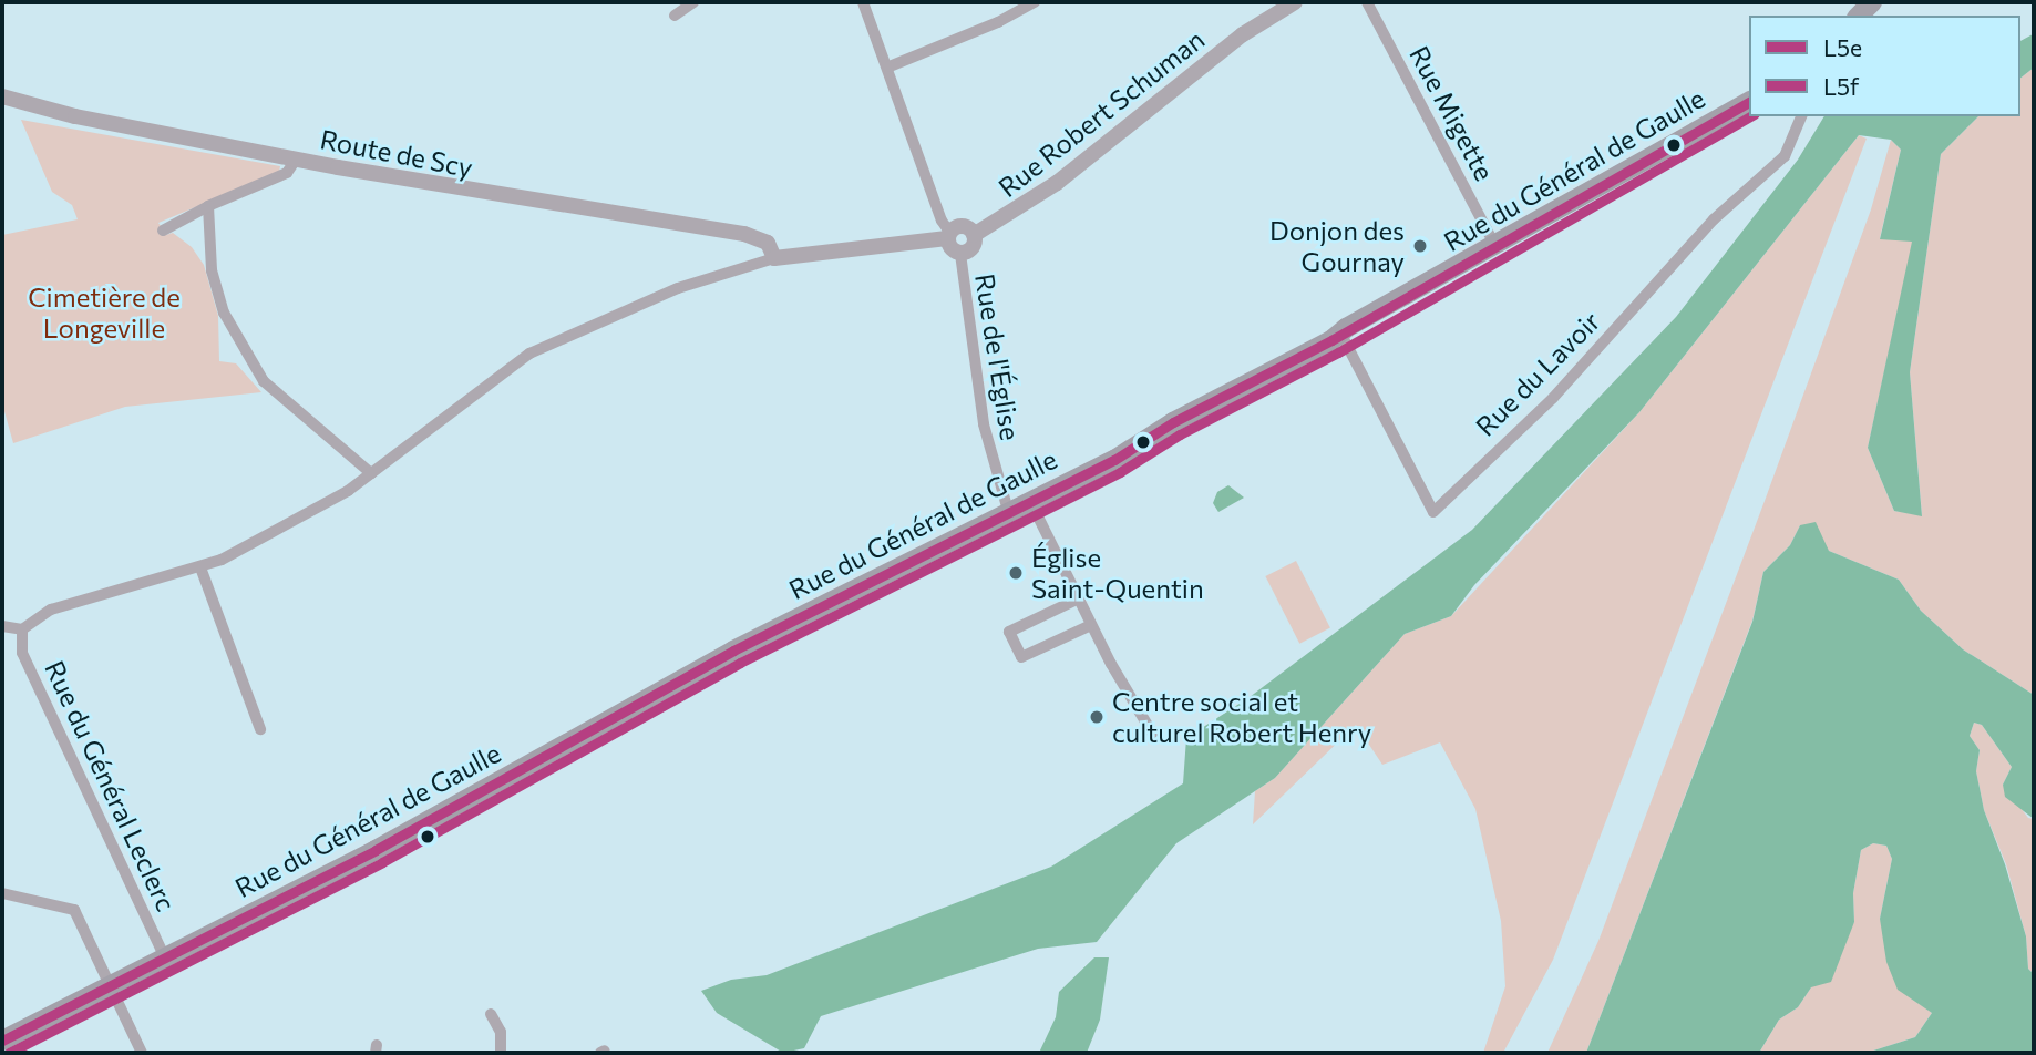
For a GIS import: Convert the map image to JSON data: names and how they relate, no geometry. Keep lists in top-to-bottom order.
{
  "streets": {
    "main road": ["Rue du Général de Gaulle"],
    "street": [
      "Rue Robert Schuman",
      "Rue Migette",
      "Route de Scy",
      "Rue de l'Église",
      "Rue du Lavoir",
      "Rue du Général Leclerc"
    ]
  },
  "crossings": [
    ["Rue Robert Schuman", "Rue de l'Église"],
    ["Rue Migette", "Rue du Général de Gaulle"],
    ["Rue du Général de Gaulle", "Rue de l'Église"],
    ["Rue du Général de Gaulle", "Rue du Lavoir"],
    ["Rue du Général de Gaulle", "Rue du Général Leclerc"]
  ],
  "parks": ["Cimetière de Longeville"],
  "places": ["Donjon des Gournay", "Église Saint-Quentin", "Centre social et culturel Robert Henry"],
  "lines": ["transit line L5e", "transit line L5f"],
  "legend": ["L5e", "L5f"]
}
